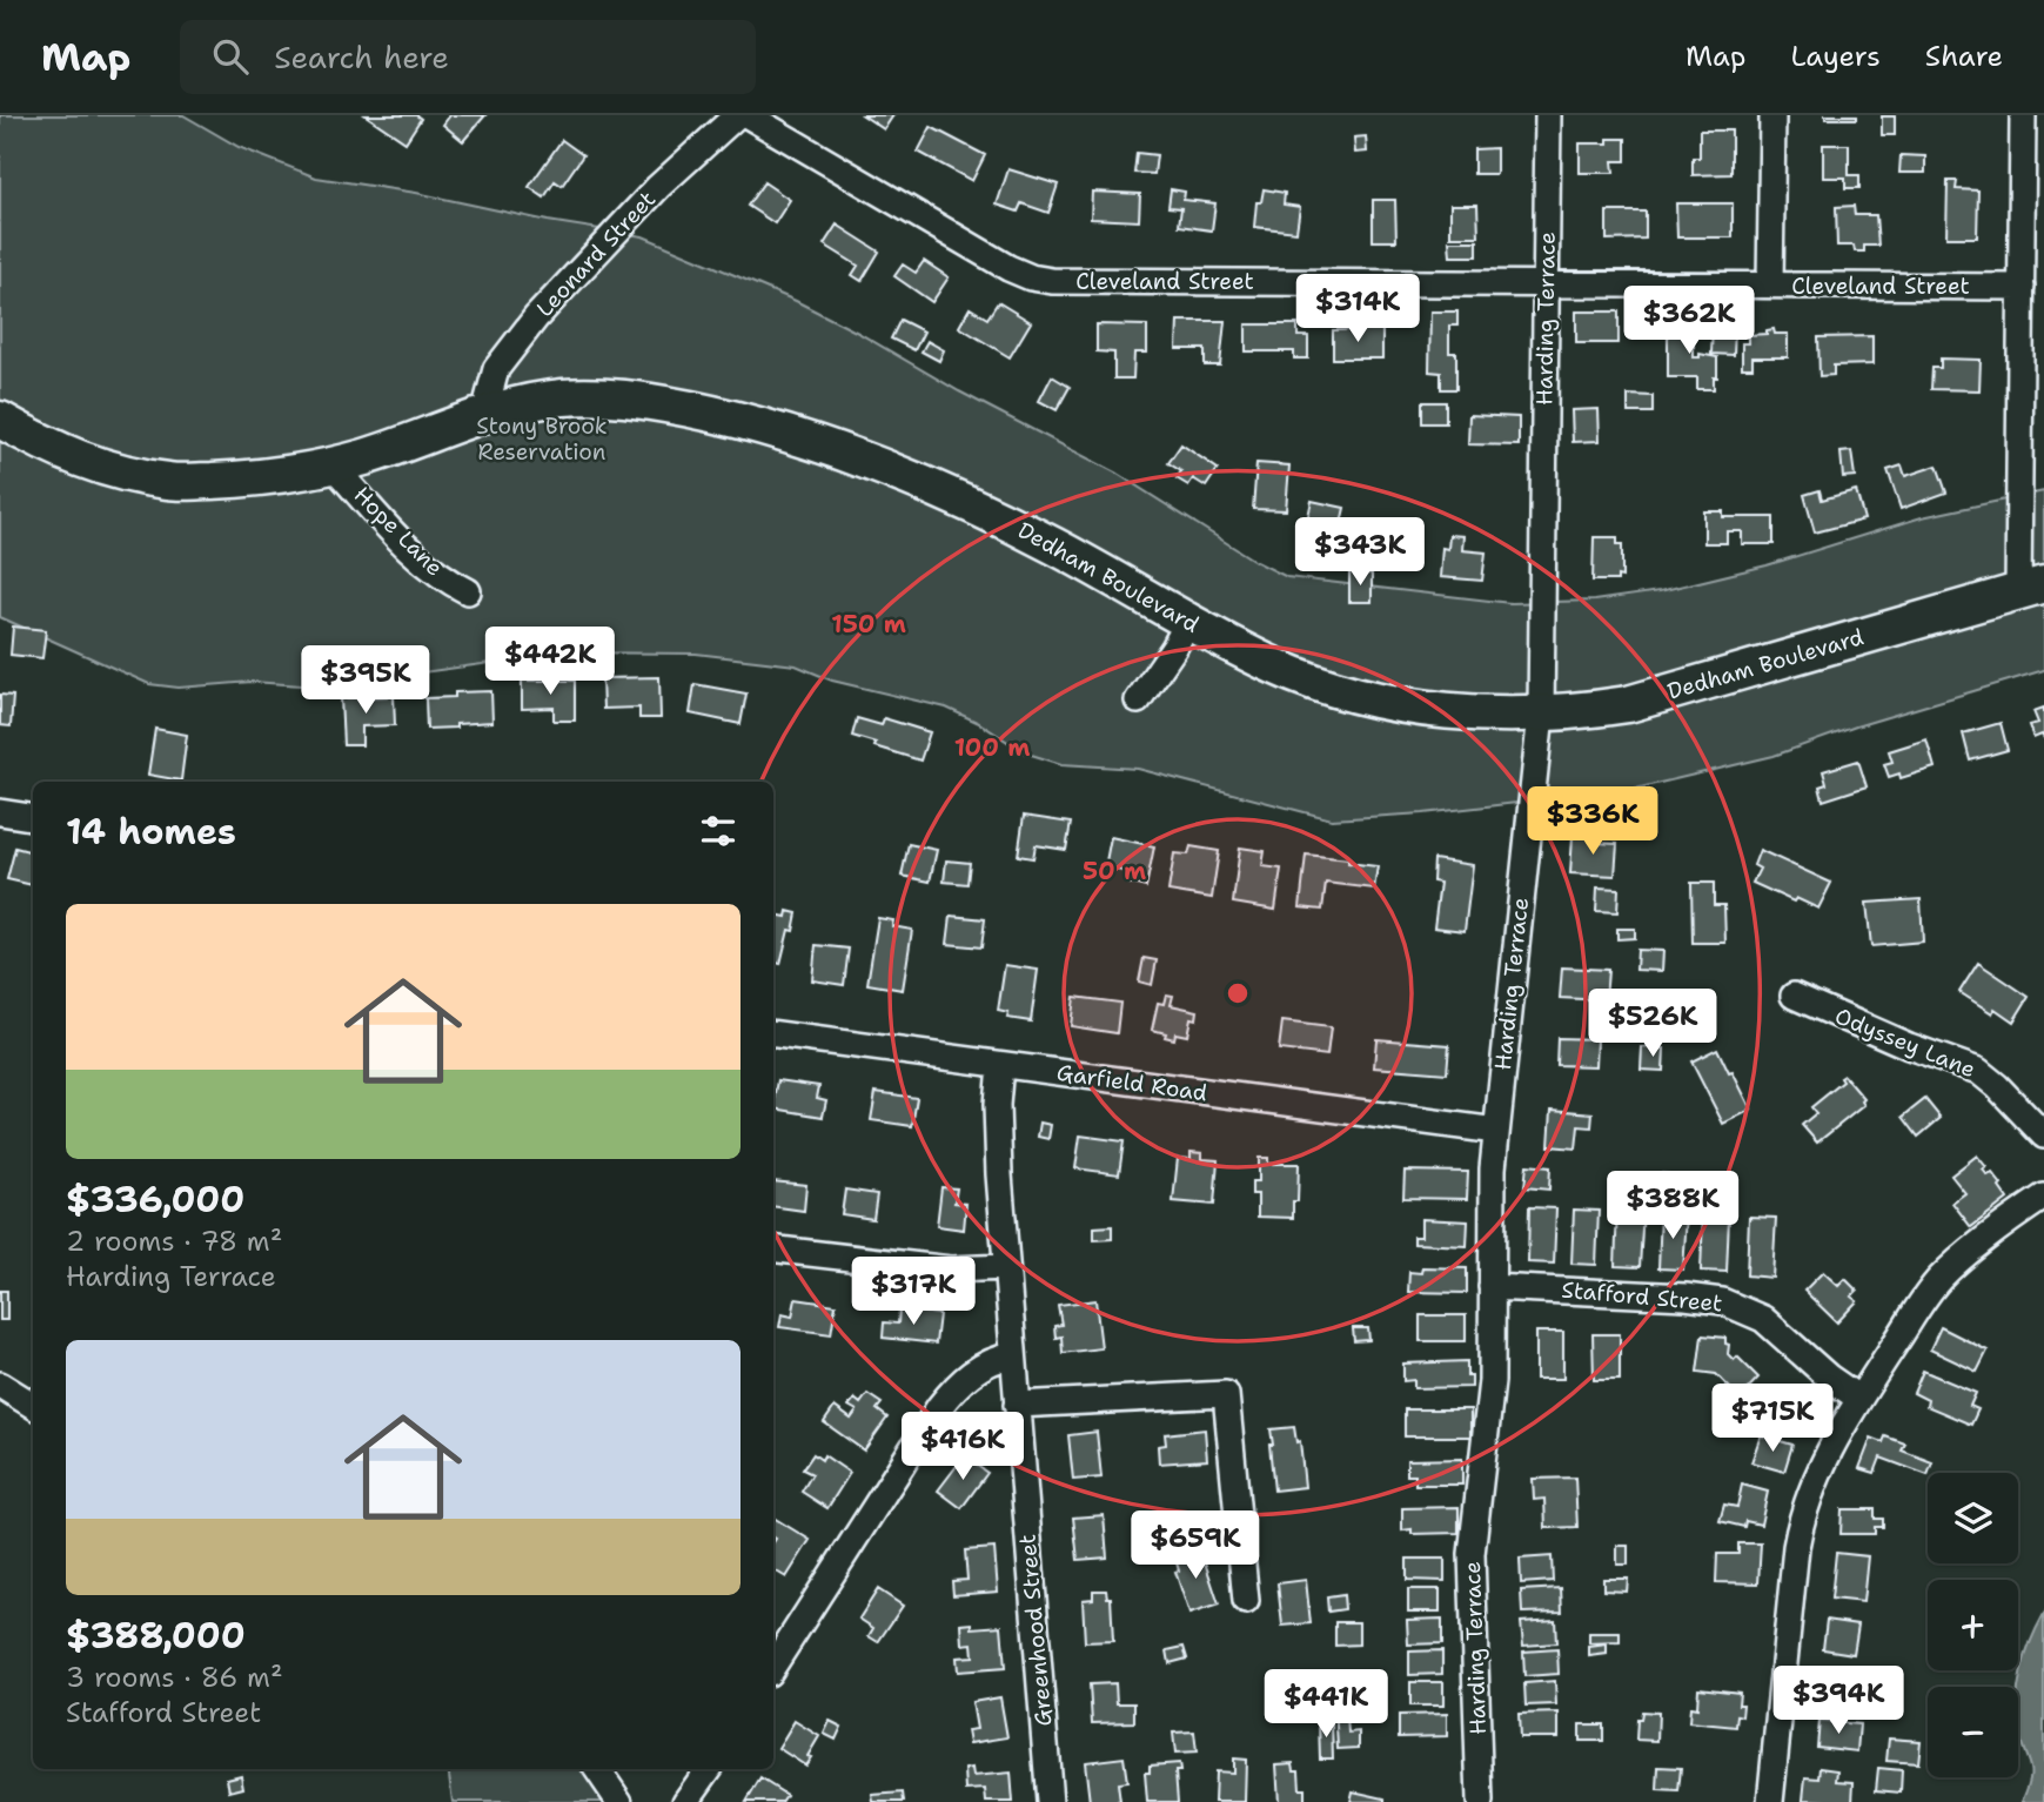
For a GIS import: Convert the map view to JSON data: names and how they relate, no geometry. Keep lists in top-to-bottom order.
{
  "streets": {
    "main road": ["Dedham Boulevard"],
    "street": [
      "Leonard Street",
      "Cleveland Street",
      "Harding Terrace",
      "Hope Lane",
      "Odyssey Lane",
      "Garfield Road",
      "Stafford Street",
      "Greenhood Street"
    ]
  },
  "crossings": [
    ["Leonard Street", "Dedham Boulevard"],
    ["Cleveland Street", "Harding Terrace"],
    ["Harding Terrace", "Dedham Boulevard"],
    ["Harding Terrace", "Garfield Road"],
    ["Harding Terrace", "Stafford Street"],
    ["Hope Lane", "Dedham Boulevard"],
    ["Garfield Road", "Greenhood Street"]
  ],
  "parks": ["Stony Brook Reservation"],
  "page": {
    "header": "Map",
    "search": "Search here",
    "nav": ["Map", "Layers", "Share"],
    "price": [
      "$314K",
      "$362K",
      "$343K",
      "$442K",
      "$395K",
      "$336K",
      "$526K",
      "$388K",
      "$317K",
      "$715K",
      "$416K",
      "$659K",
      "$394K",
      "$441K"
    ],
    "heading": "14 homes",
    "list": [
      {
        "name": "$336,000",
        "note": "2 rooms · 78 m² · Harding Terrace"
      },
      {
        "name": "$388,000",
        "note": "3 rooms · 86 m² · Stafford Street"
      }
    ],
    "map_buttons": ["+", "−"]
  },
  "rings": ["150 m", "100 m", "50 m"]
}
